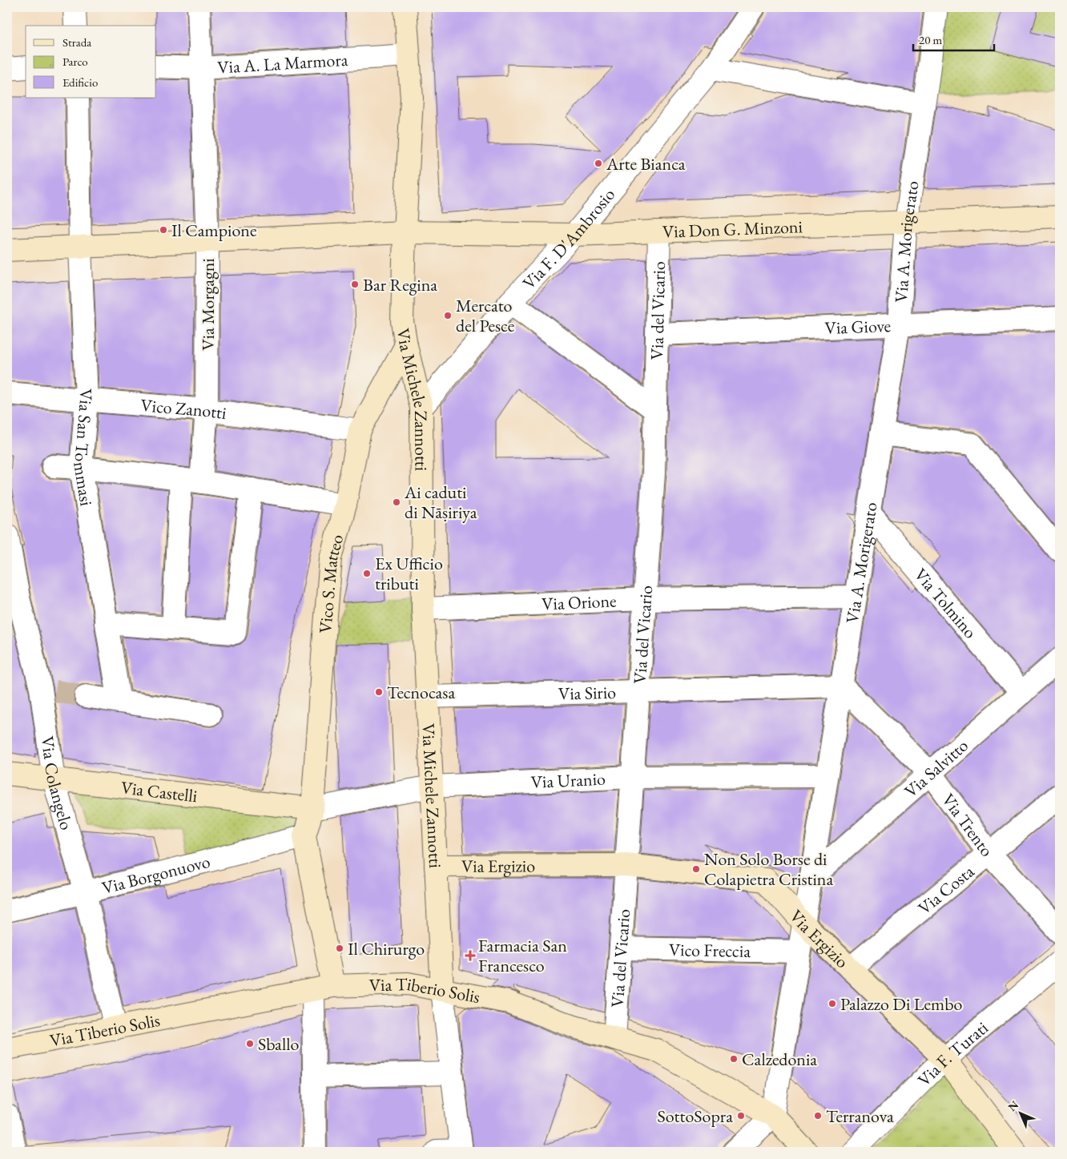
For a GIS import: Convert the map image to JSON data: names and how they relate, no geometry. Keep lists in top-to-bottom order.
{
  "streets": {
    "street": [
      "Via A. La Marmora",
      "Via Don G. Minzoni",
      "Via F. D'Ambrosio",
      "Via A. Morigerato",
      "Via Morgagni",
      "Via del Vicario",
      "Via Giove",
      "Via Michele Zannotti",
      "Vico Zanotti",
      "Via San Tommasi",
      "Vico S. Matteo",
      "Via Orione",
      "Via Tolmino",
      "Via Sirio",
      "Via Salvitto",
      "Via Uranio",
      "Via Colangelo",
      "Via Castelli",
      "Via Trento",
      "Via Ergizio",
      "Via Borgonuovo",
      "Via Costa",
      "Vico Freccia",
      "Via Tiberio Solis",
      "Via F. Turati"
    ]
  },
  "crossings": [
    ["Via A. La Marmora", "Via Morgagni"],
    ["Via A. La Marmora", "Via Michele Zannotti"],
    ["Via Don G. Minzoni", "Via F. D'Ambrosio"],
    ["Via Don G. Minzoni", "Via A. Morigerato"],
    ["Via Don G. Minzoni", "Via Morgagni"],
    ["Via Don G. Minzoni", "Via del Vicario"],
    ["Via Don G. Minzoni", "Via Michele Zannotti"],
    ["Via Don G. Minzoni", "Via San Tommasi"],
    ["Via F. D'Ambrosio", "Via Michele Zannotti"],
    ["Via A. Morigerato", "Via Giove"],
    ["Via A. Morigerato", "Via Orione"],
    ["Via A. Morigerato", "Via Tolmino"],
    ["Via A. Morigerato", "Via Sirio"],
    ["Via A. Morigerato", "Via Salvitto"],
    ["Via A. Morigerato", "Via Uranio"],
    ["Via A. Morigerato", "Via Trento"],
    ["Via A. Morigerato", "Via Ergizio"],
    ["Via A. Morigerato", "Vico Freccia"],
    ["Via A. Morigerato", "Via Tiberio Solis"],
    ["Via Morgagni", "Vico Zanotti"],
    ["Via del Vicario", "Via Giove"],
    ["Via del Vicario", "Via Orione"],
    ["Via del Vicario", "Via Sirio"],
    ["Via del Vicario", "Via Uranio"],
    ["Via del Vicario", "Via Ergizio"],
    ["Via del Vicario", "Vico Freccia"],
    ["Via del Vicario", "Via Tiberio Solis"],
    ["Via Michele Zannotti", "Vico S. Matteo"],
    ["Via Michele Zannotti", "Via Orione"],
    ["Via Michele Zannotti", "Via Sirio"],
    ["Via Michele Zannotti", "Via Uranio"],
    ["Via Michele Zannotti", "Via Ergizio"],
    ["Via Michele Zannotti", "Via Tiberio Solis"],
    ["Vico Zanotti", "Via San Tommasi"],
    ["Vico Zanotti", "Vico S. Matteo"],
    ["Vico S. Matteo", "Via Uranio"],
    ["Vico S. Matteo", "Via Castelli"],
    ["Vico S. Matteo", "Via Borgonuovo"],
    ["Via Tolmino", "Via Salvitto"],
    ["Via Sirio", "Via Trento"],
    ["Via Salvitto", "Via Trento"],
    ["Via Uranio", "Via Castelli"],
    ["Via Colangelo", "Via Castelli"],
    ["Via Colangelo", "Via Borgonuovo"],
    ["Via Colangelo", "Via Tiberio Solis"],
    ["Via Trento", "Via Costa"],
    ["Via Ergizio", "Via Costa"],
    ["Via Ergizio", "Via F. Turati"]
  ],
  "places": {
    "other": [
      "Arte Bianca",
      "Il Campione",
      "Bar Regina",
      "Mercato del Pesce",
      "Ai caduti di Nāṣiriya",
      "Ex Ufficio tributi",
      "Tecnocasa",
      "Non Solo Borse di Colapietra Cristina",
      "Il Chirurgo",
      "Palazzo Di Lembo",
      "Sballo",
      "Calzedonia",
      "SottoSopra",
      "Terranova"
    ],
    "health": ["Farmacia San Francesco"]
  },
  "legend": ["Strada", "Parco", "Edificio"],
  "scale_bar": "20 m",
  "north": "top left"
}
